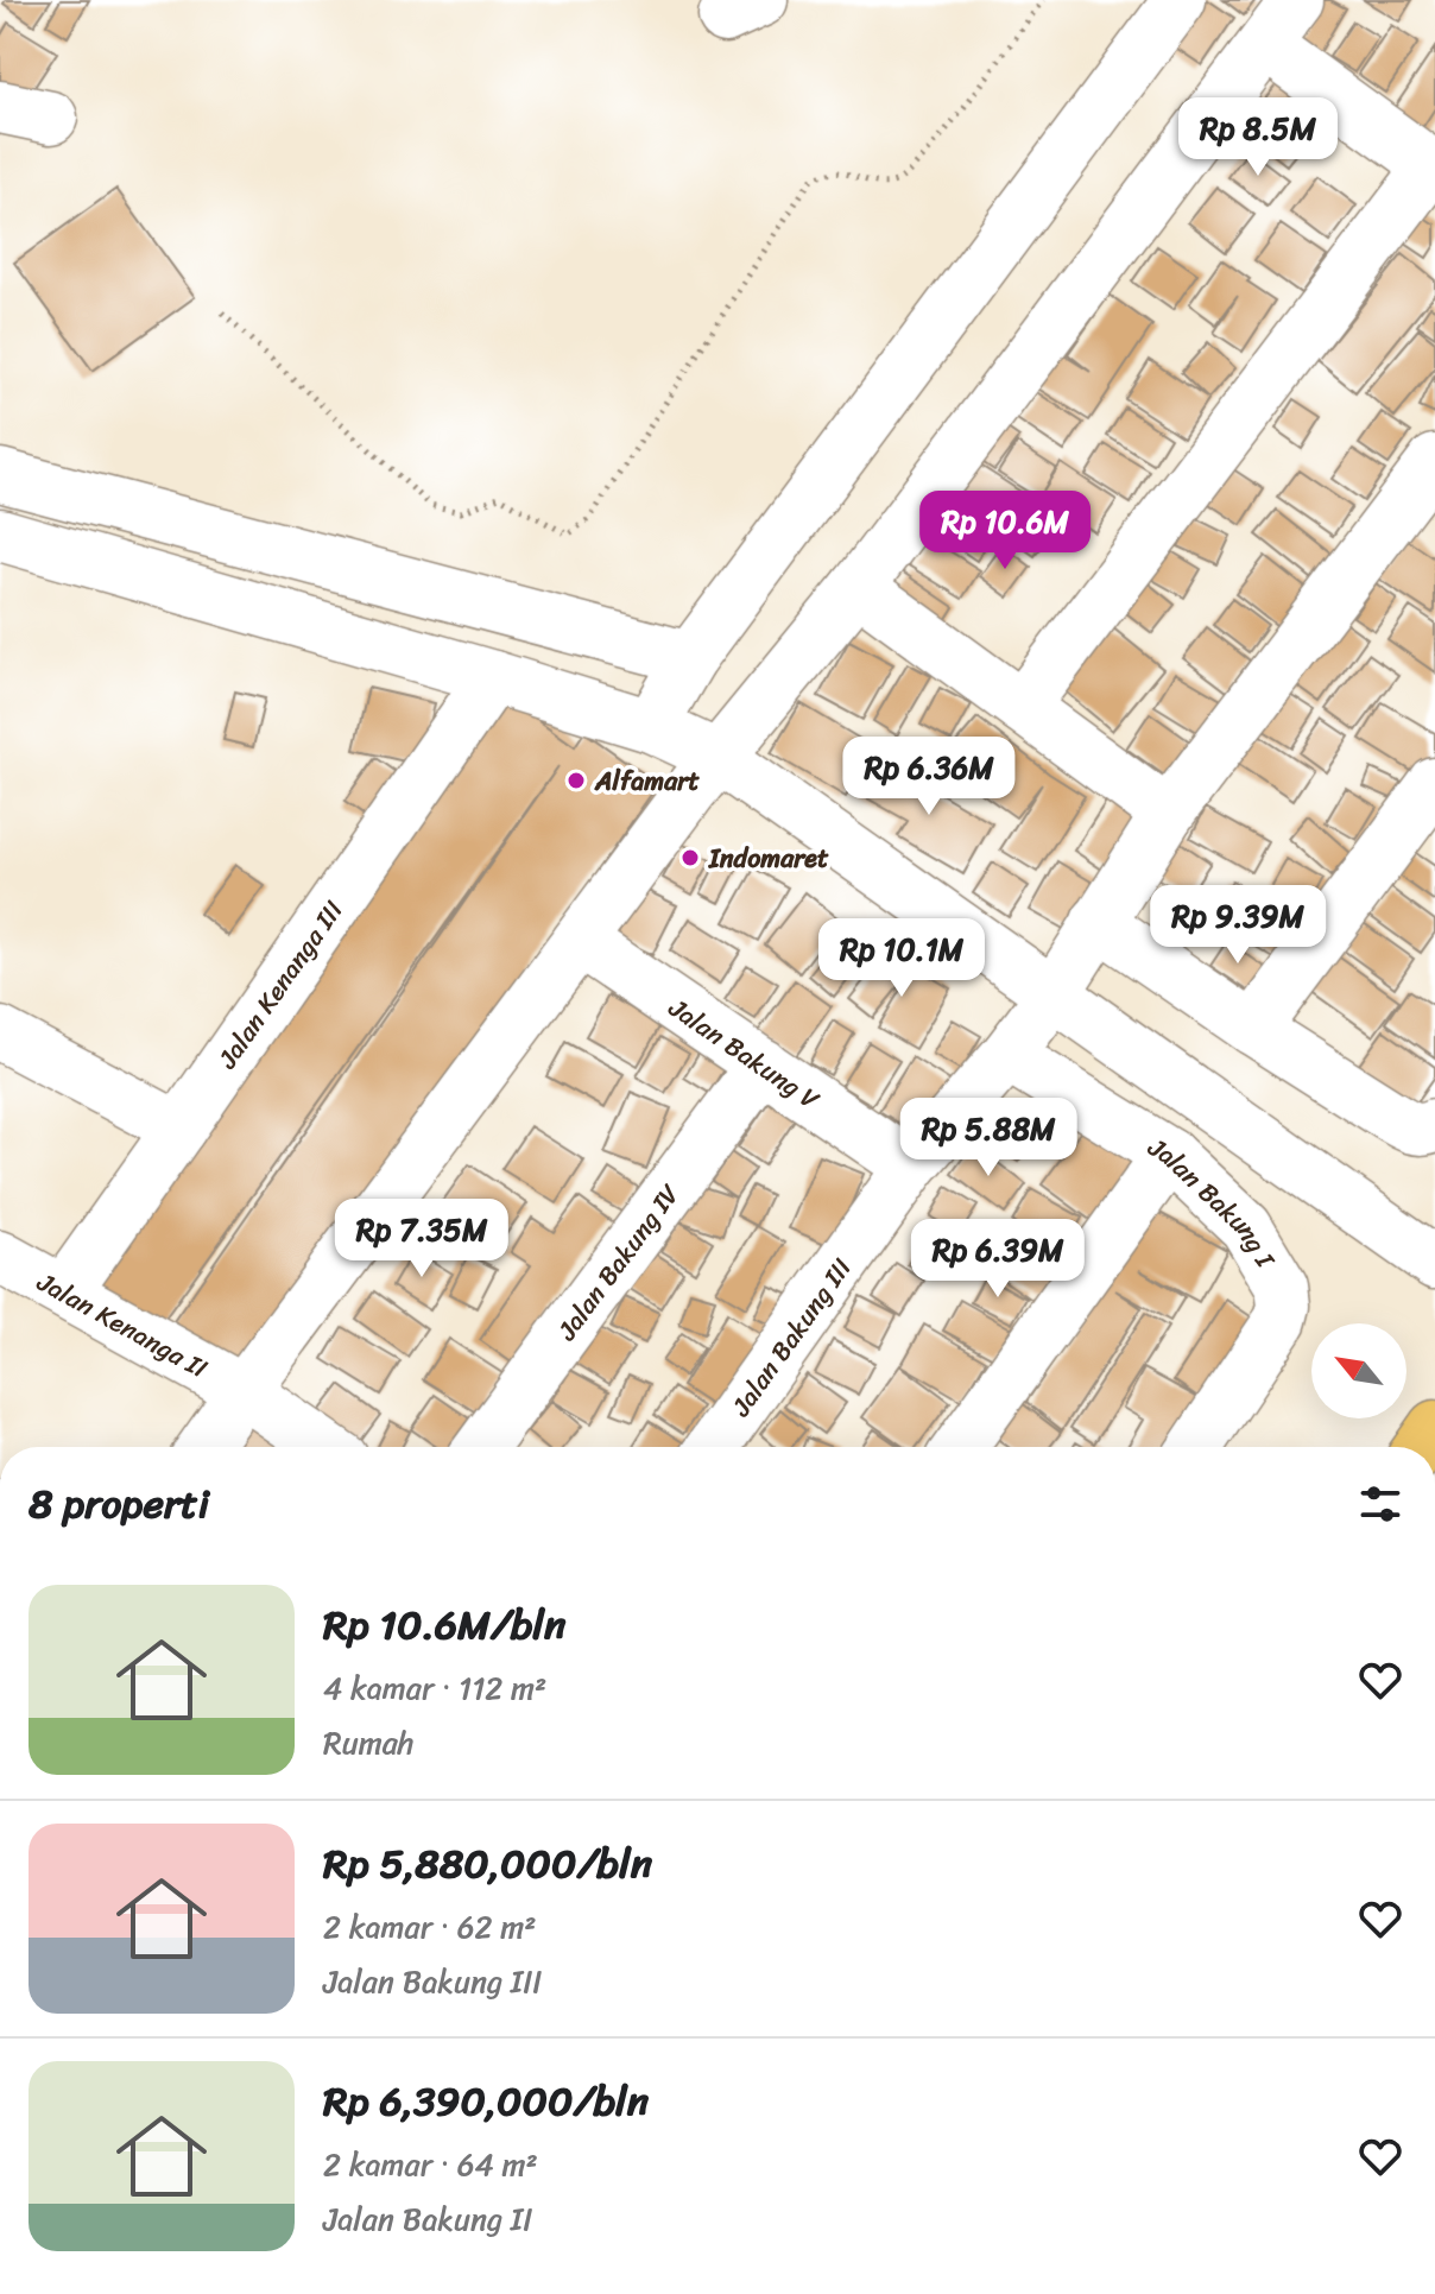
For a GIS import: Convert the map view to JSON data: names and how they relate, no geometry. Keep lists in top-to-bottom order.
{
  "streets": {
    "street": [
      "Jalan Kenanga III",
      "Jalan Bakung V",
      "Jalan Bakung I",
      "Jalan Bakung IV",
      "Jalan Kenanga II",
      "Jalan Bakung III"
    ]
  },
  "crossings": [
    ["Jalan Kenanga III", "Jalan Kenanga II"],
    ["Jalan Bakung V", "Jalan Bakung IV"],
    ["Jalan Bakung V", "Jalan Bakung III"],
    ["Jalan Bakung I", "Jalan Bakung III"]
  ],
  "places": ["Alfamart", "Indomaret"],
  "north": "top left",
  "page": {
    "price": [
      "Rp 8.5M",
      "Rp 10.6M",
      "Rp 6.36M",
      "Rp 9.39M",
      "Rp 10.1M",
      "Rp 5.88M",
      "Rp 7.35M",
      "Rp 6.39M"
    ],
    "heading": "8 properti",
    "list": [
      {
        "name": "Rp 10.6M/bln",
        "note": "4 kamar · 112 m² · Rumah"
      },
      {
        "name": "Rp 5,880,000/bln",
        "note": "2 kamar · 62 m² · Jalan Bakung III"
      },
      {
        "name": "Rp 6,390,000/bln",
        "note": "2 kamar · 64 m² · Jalan Bakung II"
      }
    ]
  }
}
